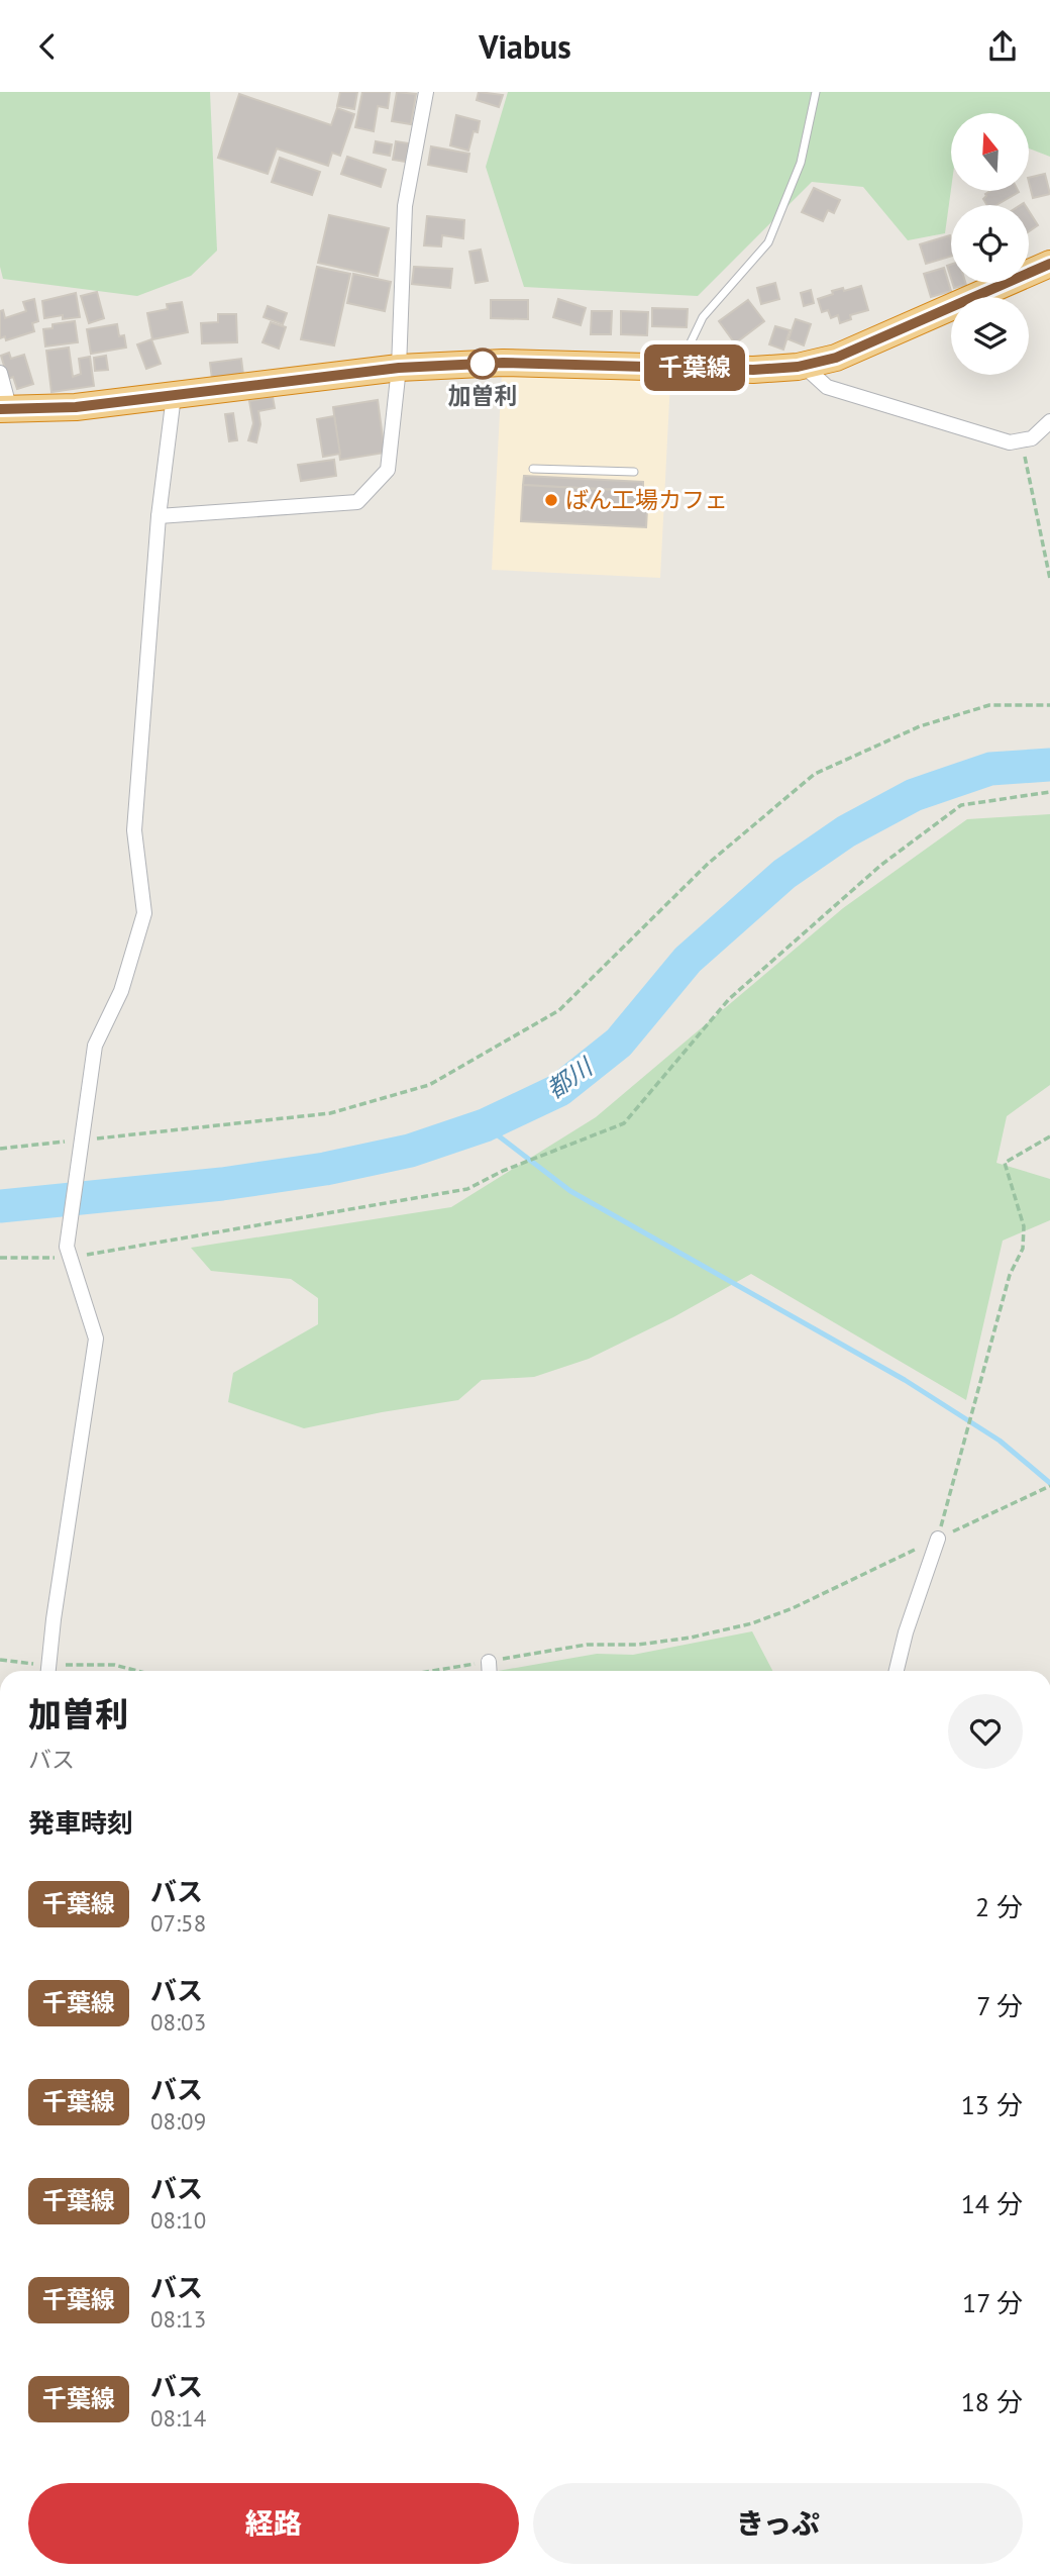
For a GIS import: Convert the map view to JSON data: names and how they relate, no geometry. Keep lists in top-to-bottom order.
{
  "water": ["都川"],
  "places": ["加曽利", "ばん工場カフェ"],
  "lines": ["bus line 千葉線"],
  "north": "top",
  "page": {
    "header": "Viabus",
    "on_map": "千葉線",
    "heading": [
      ["加曽利", "バス"],
      "発車時刻"
    ],
    "list": [
      {
        "mark": "千葉線",
        "name": "バス",
        "note": "07:58",
        "value": "2 分"
      },
      {
        "mark": "千葉線",
        "name": "バス",
        "note": "08:03",
        "value": "7 分"
      },
      {
        "mark": "千葉線",
        "name": "バス",
        "note": "08:09",
        "value": "13 分"
      },
      {
        "mark": "千葉線",
        "name": "バス",
        "note": "08:10",
        "value": "14 分"
      },
      {
        "mark": "千葉線",
        "name": "バス",
        "note": "08:13",
        "value": "17 分"
      },
      {
        "mark": "千葉線",
        "name": "バス",
        "note": "08:14",
        "value": "18 分"
      }
    ],
    "buttons": ["経路", "きっぷ"]
  }
}
